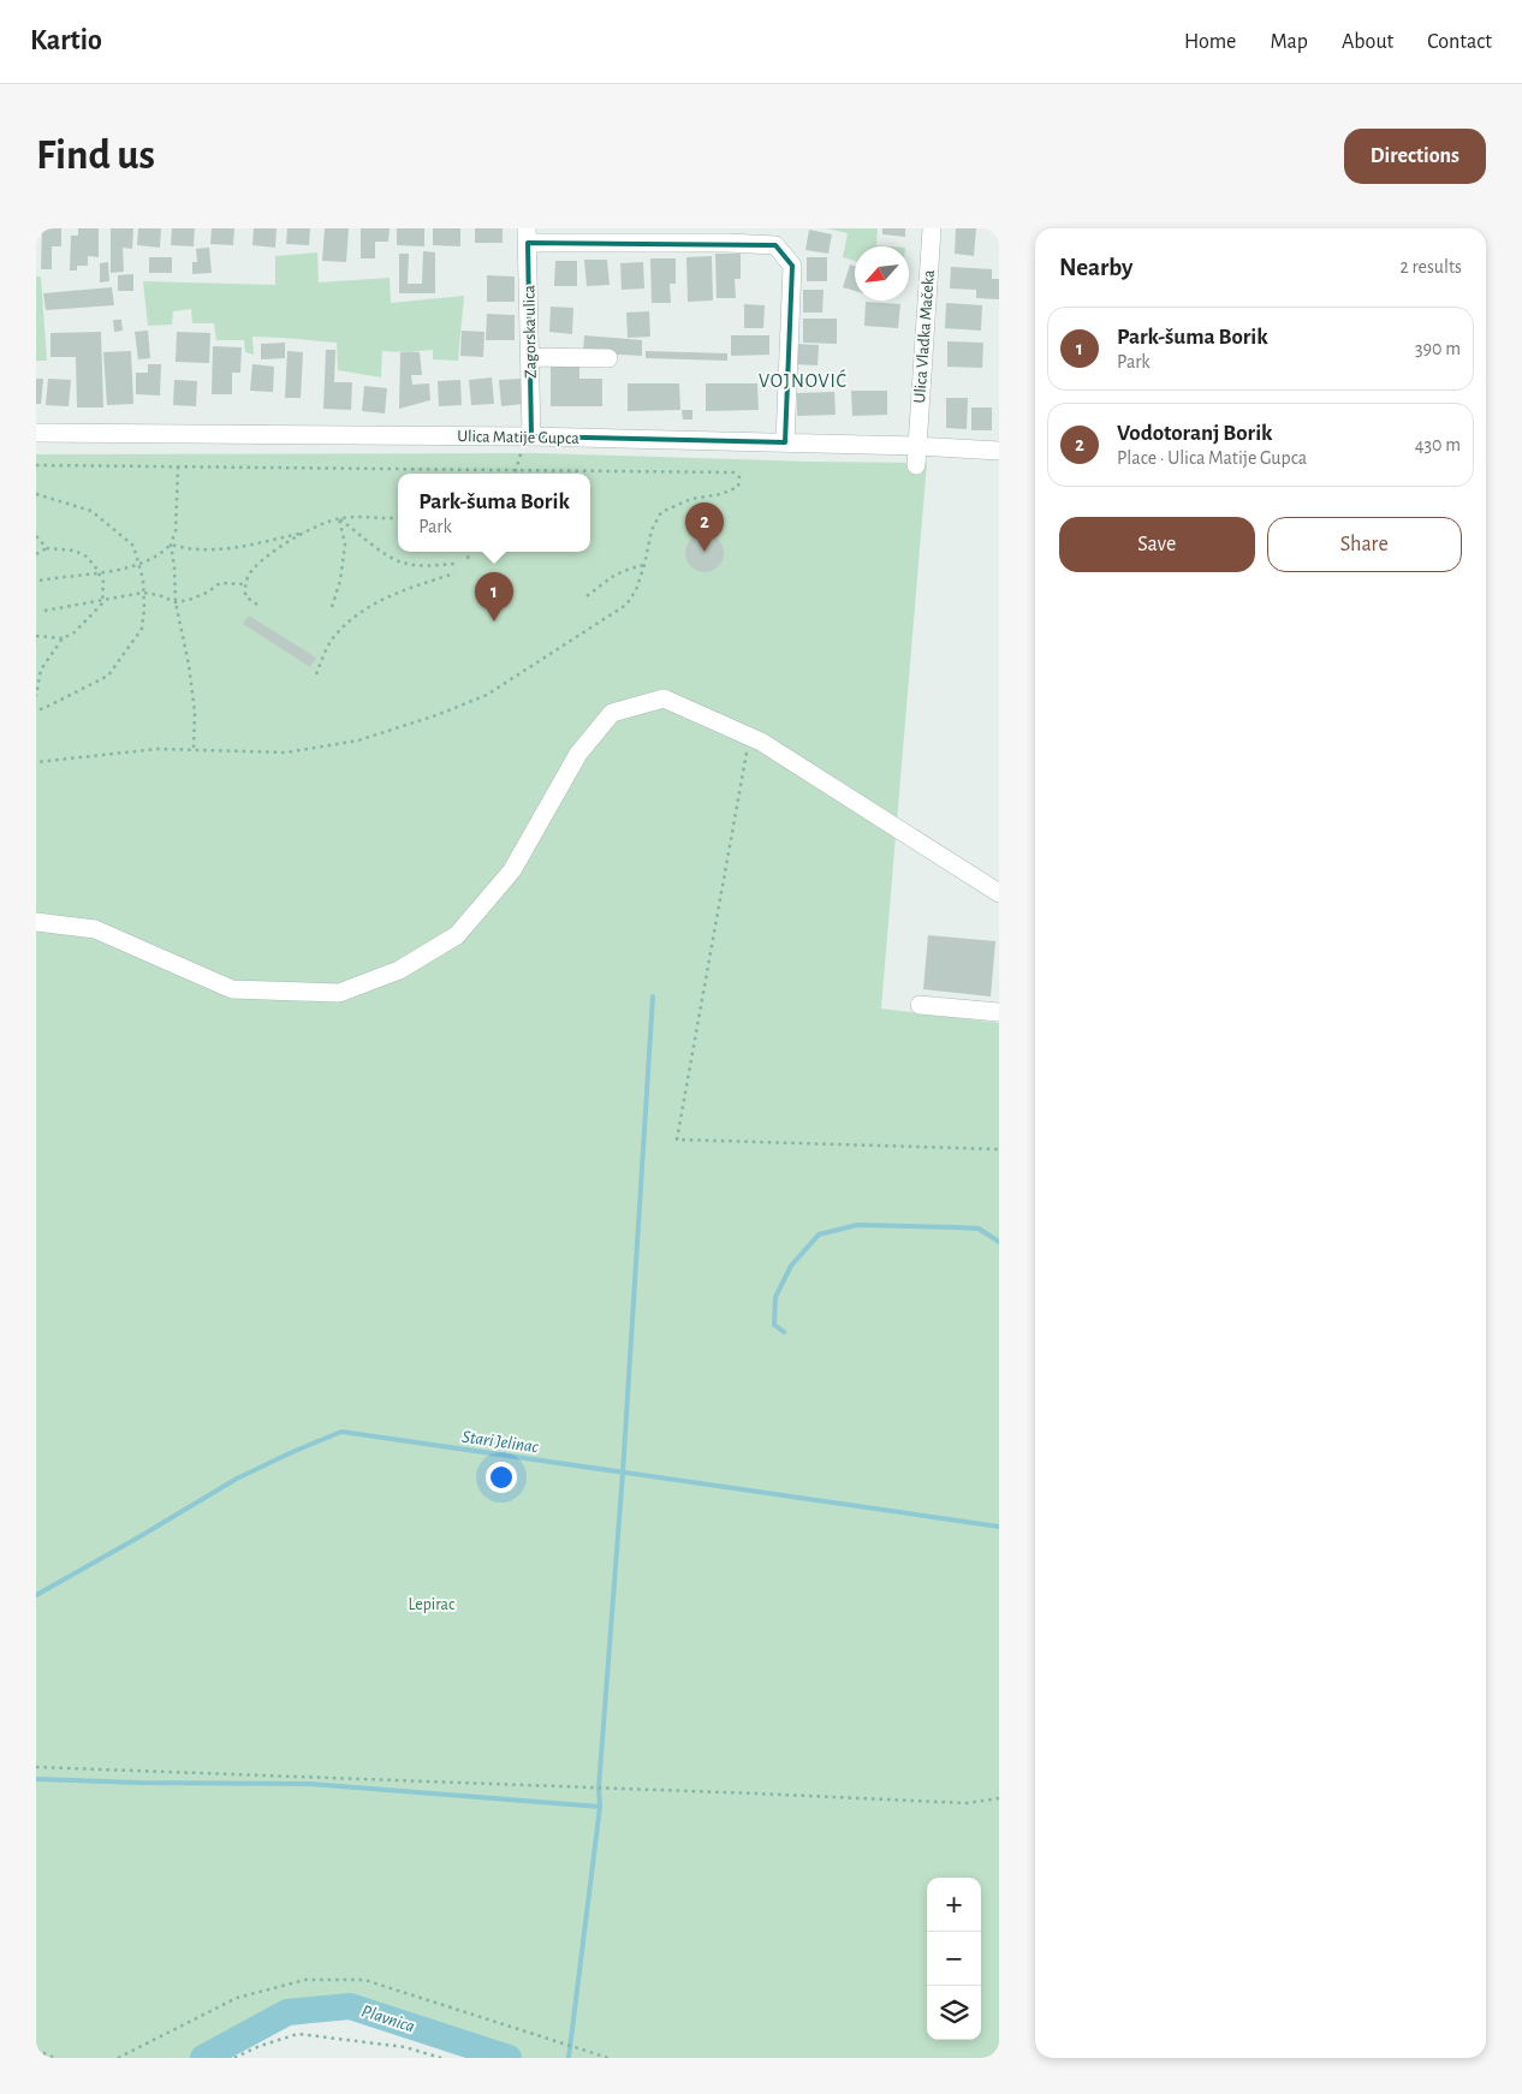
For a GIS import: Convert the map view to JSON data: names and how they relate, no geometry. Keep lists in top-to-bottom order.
{
  "streets": {
    "street": ["Zagorska ulica", "Ulica Vladka Mačeka", "Ulica Matije Gupca"]
  },
  "crossings": [
    ["Zagorska ulica", "Ulica Matije Gupca"],
    ["Ulica Vladka Mačeka", "Ulica Matije Gupca"]
  ],
  "districts": ["VOJNOVIĆ"],
  "water": ["Stari Jelinac", "Plavnica"],
  "parks": ["Lepirac"],
  "north": "bottom left",
  "page": {
    "header": "Kartio",
    "nav": [
      "Home",
      "Map",
      "About",
      "Contact"
    ],
    "buttons": [
      "Directions",
      ["Save", "Share"]
    ],
    "title": "Find us",
    "heading": ["Nearby", "2 results"],
    "list": [
      {
        "mark": "1",
        "name": "Park-šuma Borik",
        "note": "Park",
        "value": "390 m"
      },
      {
        "mark": "2",
        "name": "Vodotoranj Borik",
        "note": "Place · Ulica Matije Gupca",
        "value": "430 m"
      }
    ],
    "popup": ["Park-šuma Borik", "Park"],
    "pins": ["2", "1"],
    "map_buttons": ["+", "−"]
  }
}
